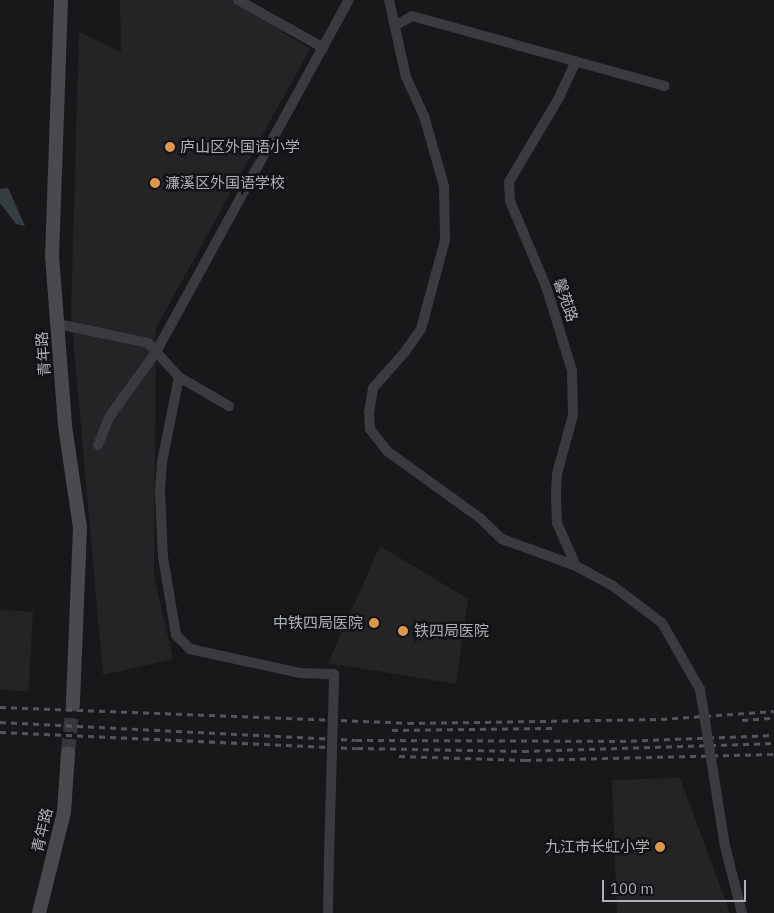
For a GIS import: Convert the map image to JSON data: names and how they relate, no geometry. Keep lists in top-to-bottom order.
{
  "streets": {
    "main road": ["青年路"],
    "street": ["馨苑路"]
  },
  "places": [
    "庐山区外国语小学",
    "濂溪区外国语学校",
    "中铁四局医院",
    "铁四局医院",
    "九江市长虹小学"
  ],
  "scale_bar": "100 m"
}
